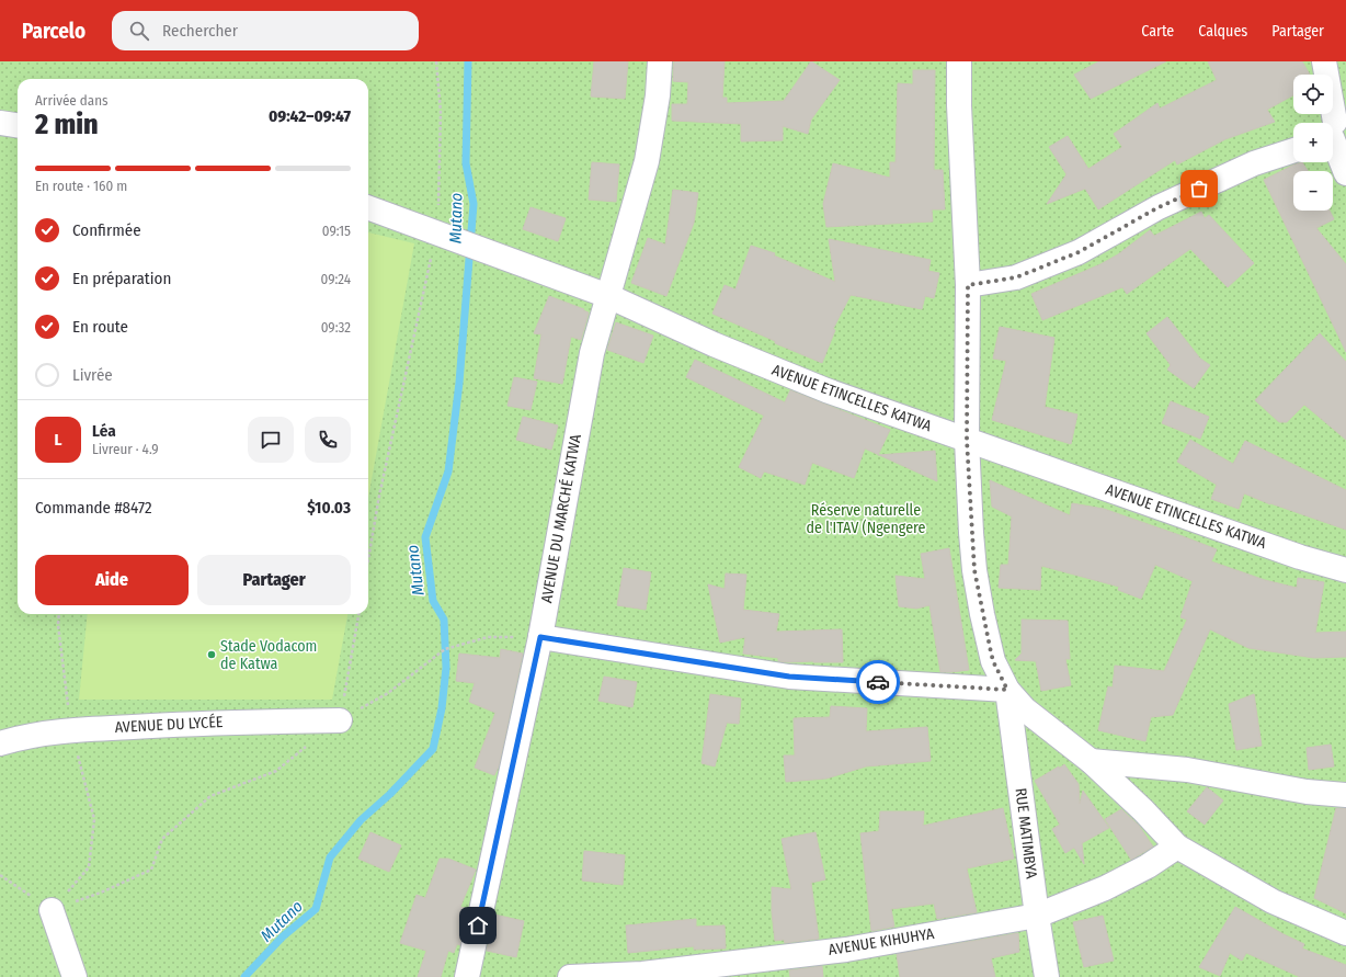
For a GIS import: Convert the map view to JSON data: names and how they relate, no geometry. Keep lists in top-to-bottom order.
{
  "streets": {
    "street": [
      "AVENUE ETINCELLES KATWA",
      "AVENUE DU MARCHÉ KATWA",
      "AVENUE DU LYCÉE",
      "RUE MATIMBYA",
      "AVENUE KIHUHYA"
    ]
  },
  "crossings": [
    ["AVENUE ETINCELLES KATWA", "AVENUE DU MARCHÉ KATWA"],
    ["RUE MATIMBYA", "AVENUE KIHUHYA"]
  ],
  "water": ["Mutano"],
  "parks": ["Réserve naturelle de l'ITAV (Ngengere"],
  "places": ["Stade Vodacom de Katwa"],
  "page": {
    "header": "Parcelo",
    "search": "Rechercher",
    "nav": ["Carte", "Calques", "Partager"],
    "map_buttons": ["+", "−"],
    "heading": ["2 min", "Arrivée dans", "09:42–09:47"],
    "panel": [
      "Léa",
      "Livreur · 4.9",
      "Commande #8472",
      "$10.03"
    ],
    "bar": "En route · 160 m",
    "list": [
      ["Confirmée", "09:15"],
      ["En préparation", "09:24"],
      ["En route", "09:32"],
      "Livrée"
    ],
    "round": "L",
    "buttons": ["Aide", "Partager"]
  }
}
